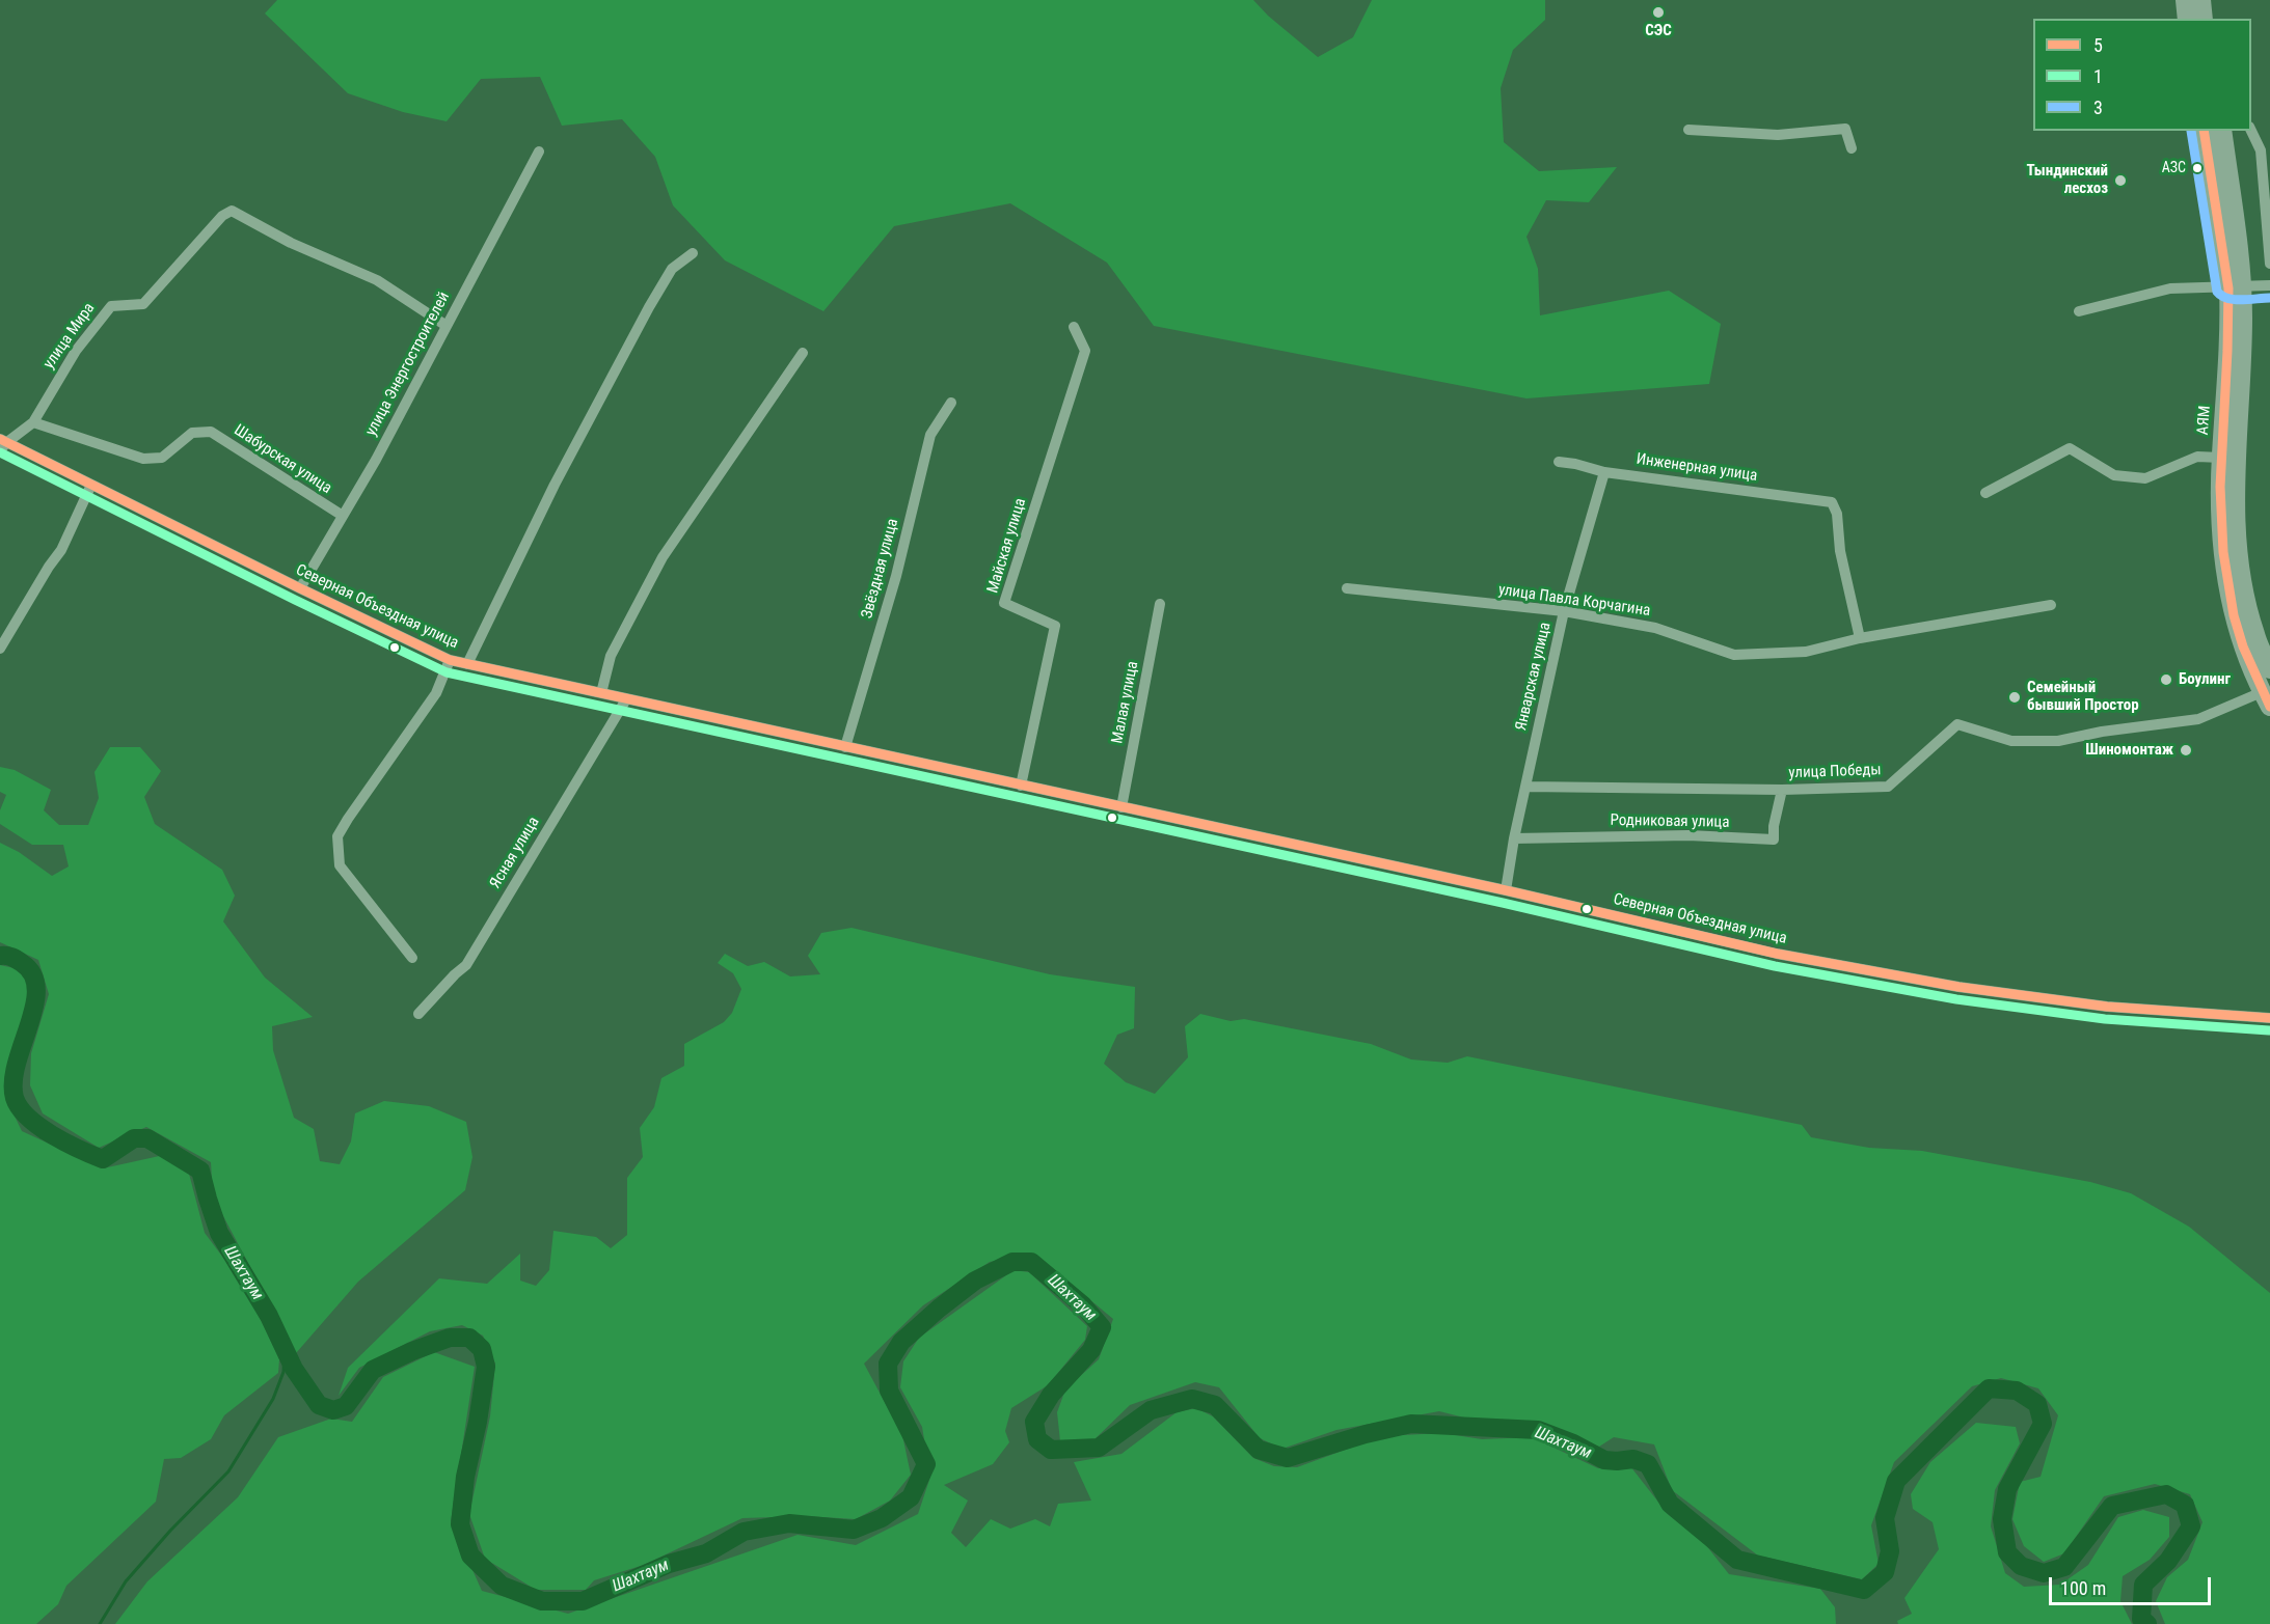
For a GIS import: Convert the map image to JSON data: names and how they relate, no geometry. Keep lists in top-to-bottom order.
{
  "streets": {
    "highway": ["АЯМ"],
    "street": [
      "улица Мира",
      "улица Энергостроителей",
      "Шабурская улица",
      "Инженерная улица",
      "Майская улица",
      "Звёздная улица",
      "улица Павла Корчагина",
      "Северная Объездная улица",
      "Январская улица",
      "Малая улица",
      "улица Победы",
      "Родниковая улица",
      "Ясная улица"
    ]
  },
  "crossings": [
    ["улица Мира", "улица Энергостроителей"],
    ["улица Мира", "Шабурская улица"],
    ["улица Мира", "Северная Объездная улица"],
    ["улица Энергостроителей", "Шабурская улица"],
    ["улица Энергостроителей", "Северная Объездная улица"],
    ["АЯМ", "улица Победы"],
    ["Инженерная улица", "улица Павла Корчагина"],
    ["Инженерная улица", "Январская улица"],
    ["Майская улица", "Северная Объездная улица"],
    ["Звёздная улица", "Северная Объездная улица"],
    ["улица Павла Корчагина", "Январская улица"],
    ["Северная Объездная улица", "Январская улица"],
    ["Северная Объездная улица", "Малая улица"],
    ["Северная Объездная улица", "Ясная улица"],
    ["Январская улица", "улица Победы"],
    ["Январская улица", "Родниковая улица"],
    ["улица Победы", "Родниковая улица"]
  ],
  "water": ["Шахтаум"],
  "places": [
    "СЭС",
    "АЗС",
    "Тындинский лесхоз",
    "Боулинг",
    "Семейный бывший Простор",
    "Шиномонтаж"
  ],
  "lines": ["transit line 5", "transit line 3", "transit line 1"],
  "legend": ["5", "1", "3"],
  "scale_bar": "100 m"
}
